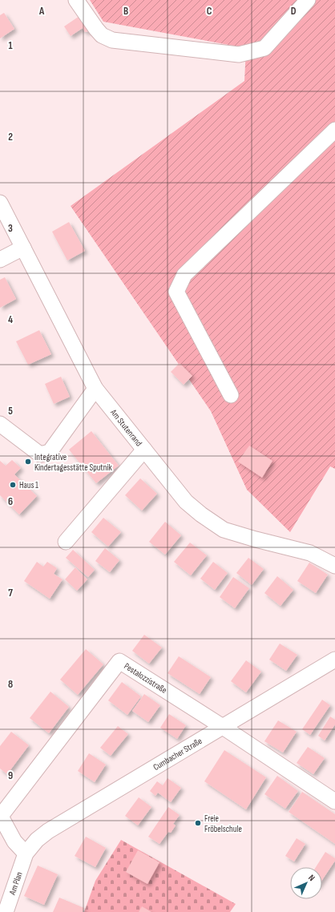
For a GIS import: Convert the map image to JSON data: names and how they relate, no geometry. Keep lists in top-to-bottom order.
{
  "streets": {
    "street": [
      "Am Stutenrand",
      "Pestalozzistraße",
      "Cumbacher Straße",
      "Am Plan"
    ]
  },
  "crossings": [
    ["Pestalozzistraße", "Cumbacher Straße"],
    ["Cumbacher Straße", "Am Plan"]
  ],
  "places": ["Integrative Kindertagesstätte Sputnik", "Haus 1", "Freie Fröbelschule"],
  "north": "top right",
  "grid": {
    "columns": [
      "A",
      "B",
      "C",
      "D"
    ],
    "rows": [
      "1",
      "2",
      "3",
      "4",
      "5",
      "6",
      "7",
      "8",
      "9"
    ]
  }
}
